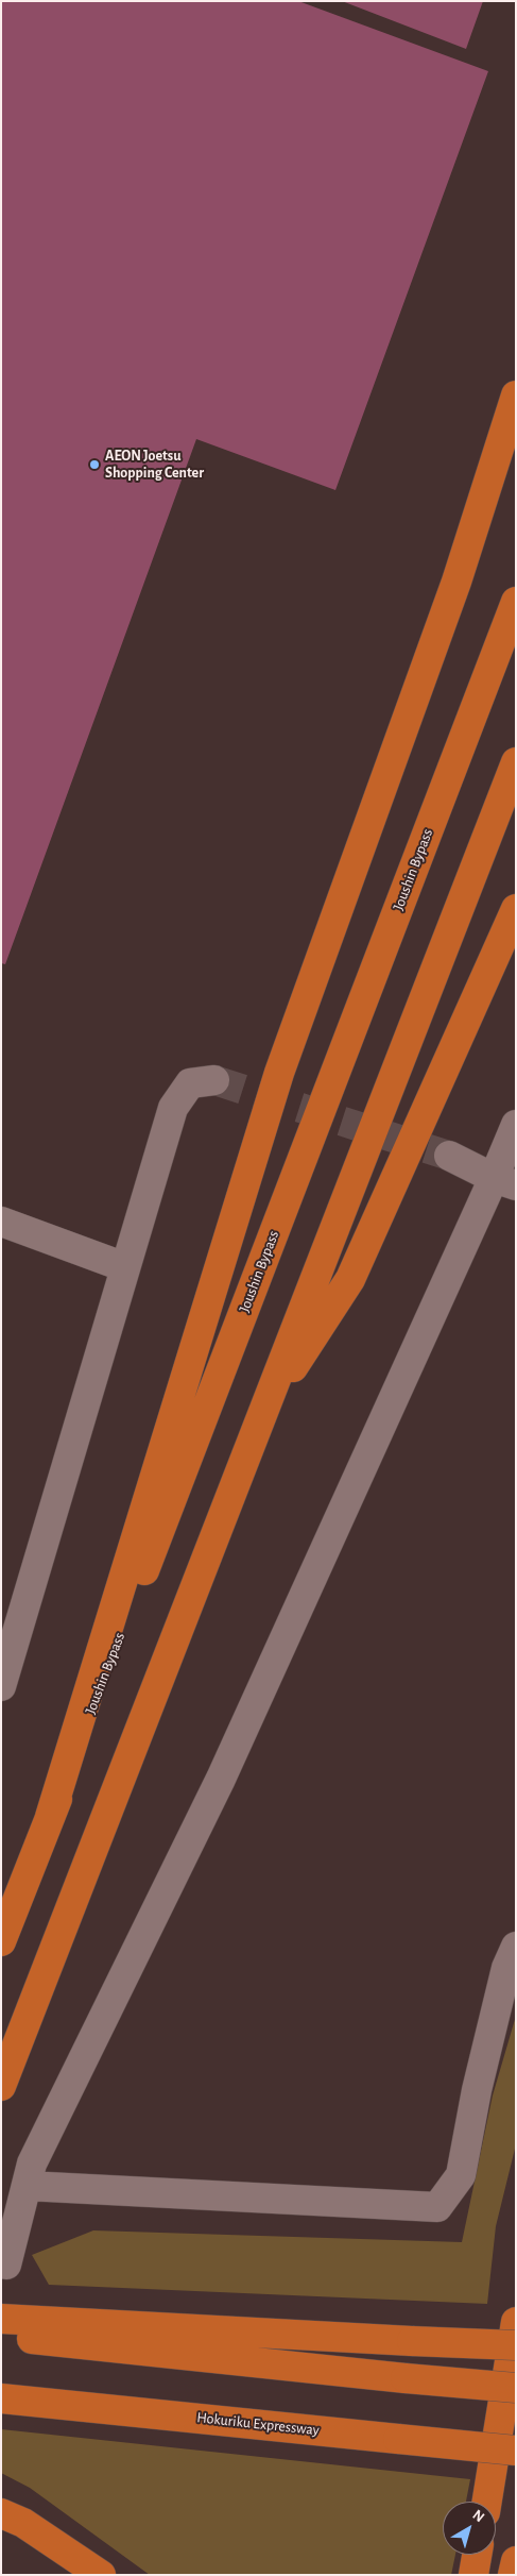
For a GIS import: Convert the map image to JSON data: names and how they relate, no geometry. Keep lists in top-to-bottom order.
{
  "streets": {
    "highway": ["Joushin Bypass", "Hokuriku Expressway"]
  },
  "places": ["AEON Joetsu Shopping Center"],
  "north": "top right"
}
